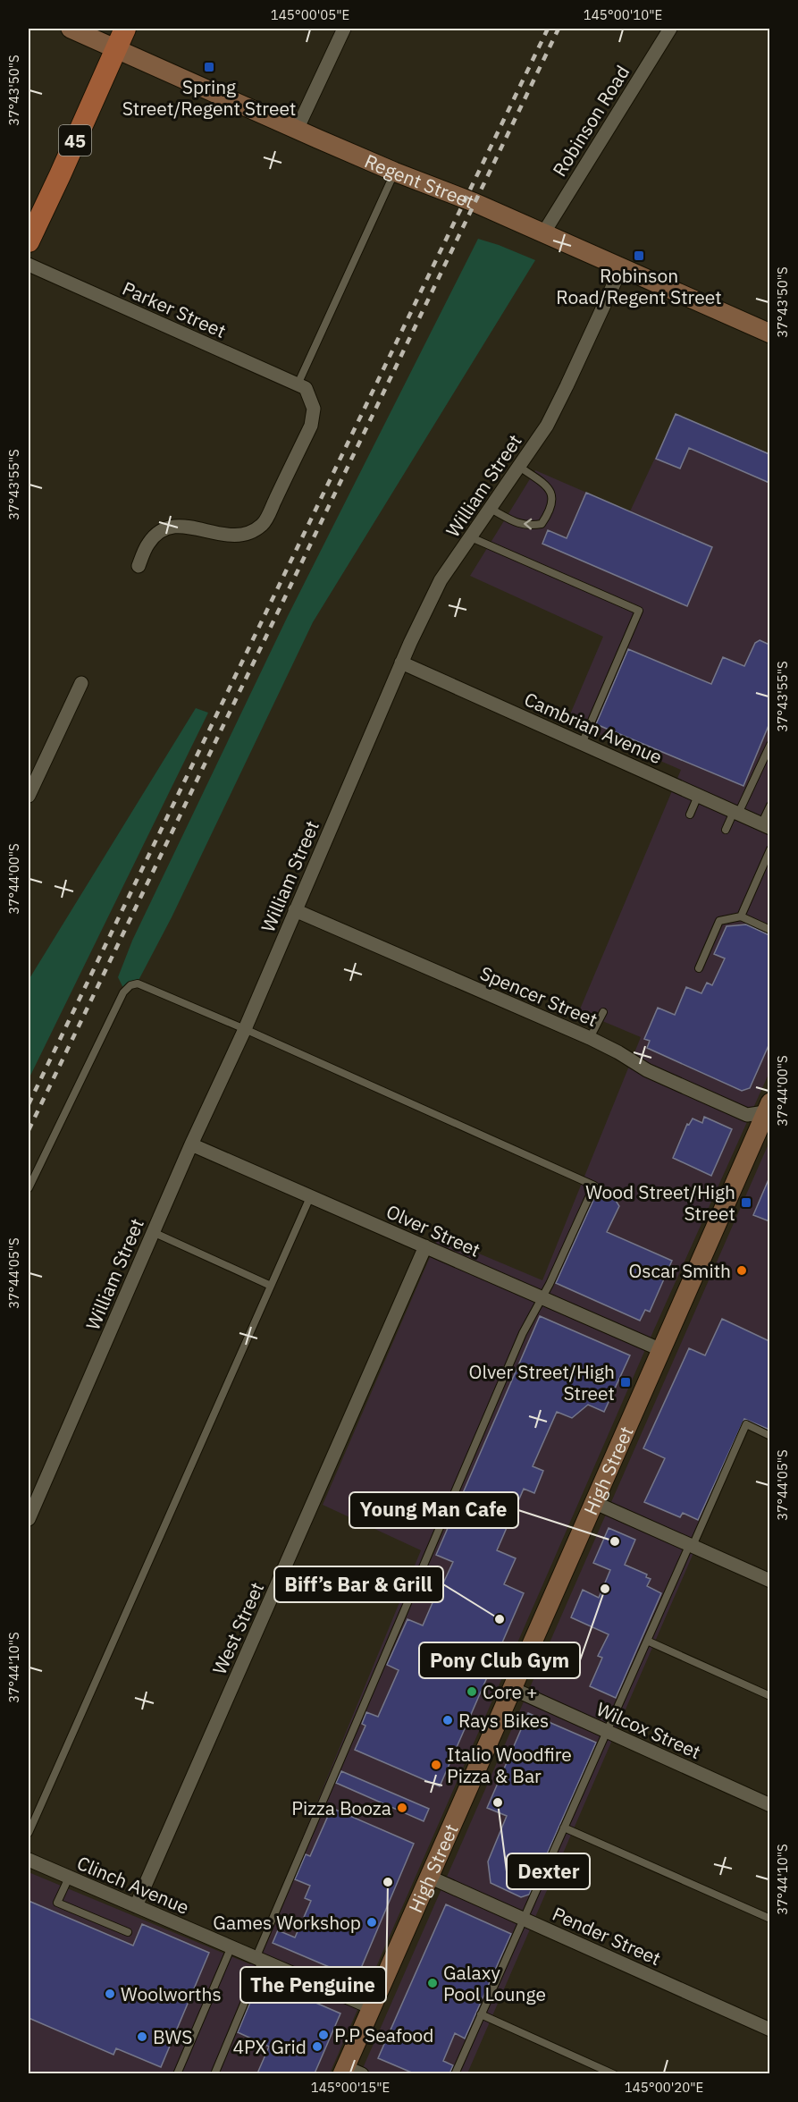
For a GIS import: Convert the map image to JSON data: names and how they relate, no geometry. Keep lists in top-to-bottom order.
{
  "streets": {
    "main road": ["45", "Regent Street", "High Street"],
    "street": [
      "Robinson Road",
      "Parker Street",
      "William Street",
      "Cambrian Avenue",
      "Spencer Street",
      "Olver Street",
      "West Street",
      "Wilcox Street",
      "Clinch Avenue",
      "Pender Street"
    ]
  },
  "crossings": [
    ["Robinson Road", "Regent Street"],
    ["45", "Regent Street"],
    ["Regent Street", "William Street"],
    ["William Street", "Cambrian Avenue"],
    ["William Street", "Spencer Street"],
    ["William Street", "Olver Street"],
    ["Spencer Street", "High Street"],
    ["Olver Street", "High Street"],
    ["Olver Street", "West Street"],
    ["High Street", "Wilcox Street"],
    ["High Street", "Clinch Avenue"],
    ["High Street", "Pender Street"],
    ["West Street", "Clinch Avenue"]
  ],
  "places": {
    "transit": [
      "Spring Street/Regent Street",
      "Robinson Road/Regent Street",
      "Wood Street/High Street",
      "Olver Street/High Street"
    ],
    "other": [
      "Oscar Smith",
      "Young Man Cafe",
      "Pony Club Gym",
      "Biff’s Bar & Grill",
      "Core +",
      "Rays Bikes",
      "Italio Woodfire Pizza & Bar",
      "Dexter",
      "Pizza Booza",
      "The Penguine",
      "Games Workshop",
      "Galaxy Pool Lounge",
      "Woolworths",
      "P.P Seafood",
      "BWS",
      "4PX Grid"
    ]
  },
  "coordinates": [
    "145°00'05\"E",
    "145°00'10\"E",
    "37°43'50\"S",
    "37°43'55\"S",
    "37°44'00\"S",
    "37°44'05\"S",
    "37°44'10\"S",
    "145°00'15\"E",
    "145°00'20\"E"
  ]
}
